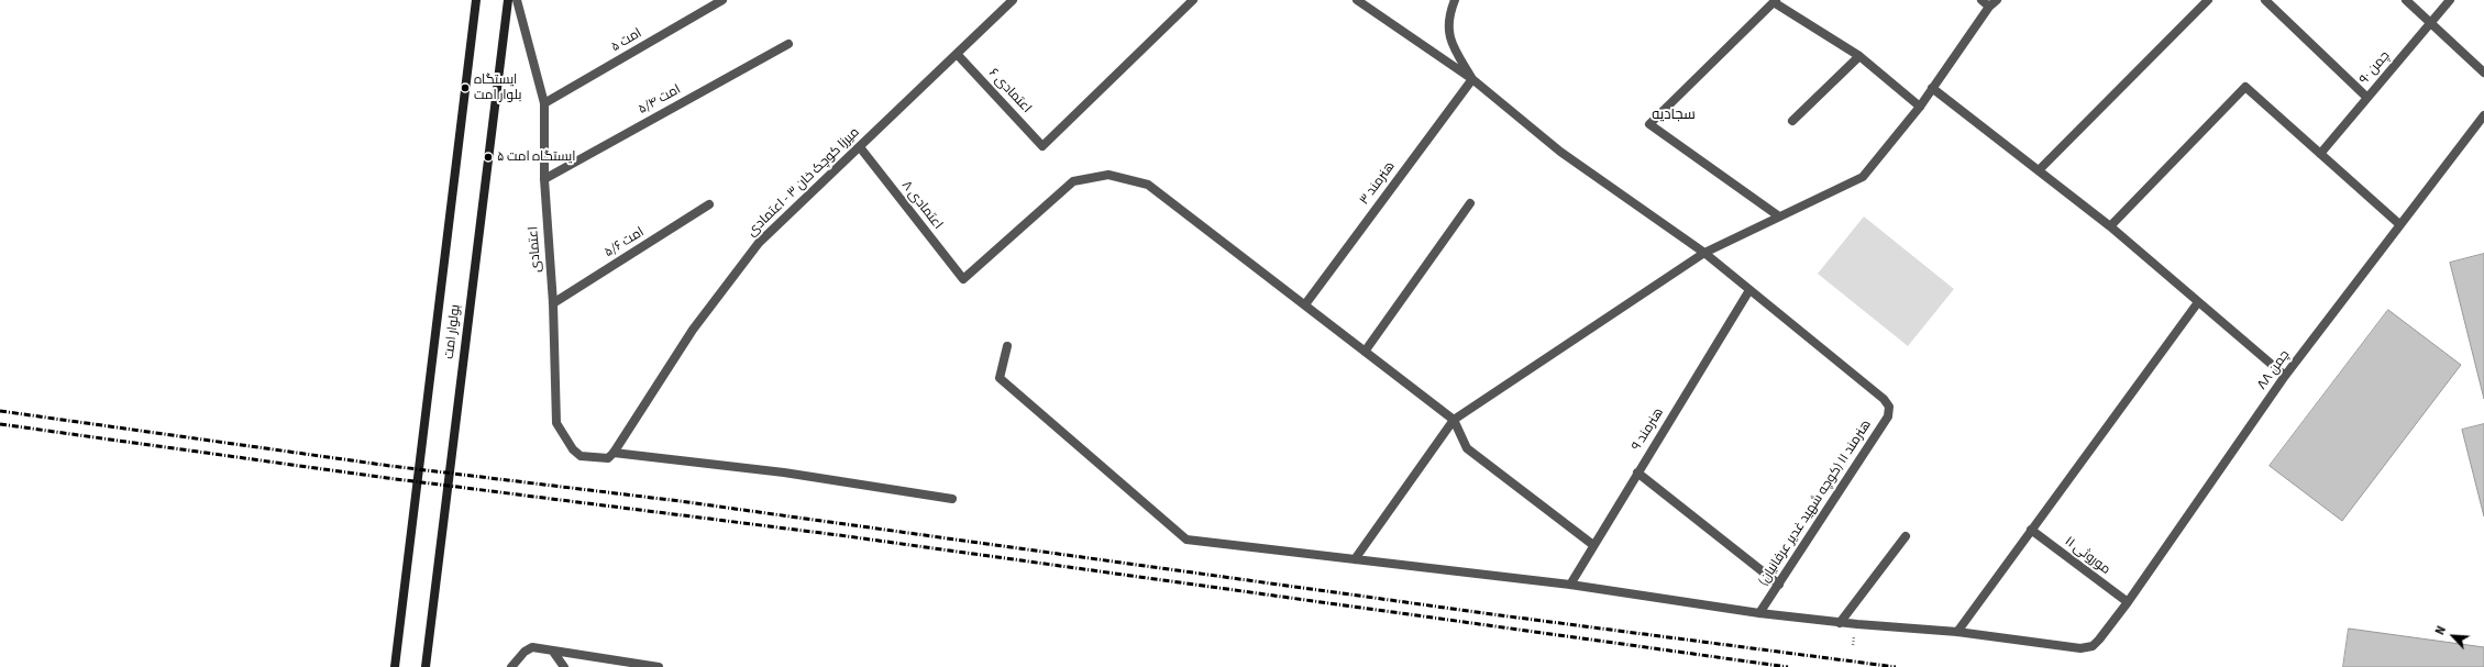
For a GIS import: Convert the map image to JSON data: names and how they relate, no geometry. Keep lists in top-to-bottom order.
{
  "streets": {
    "main road": ["بولوار امت"],
    "street": [
      "امت ۵",
      "چمن ۹۰",
      "اعتمادی ۶",
      "امت ۵/۴",
      "میرزا کوچک خان ۳ - اعتمادی",
      "هنرمند ۳",
      "اعتمادی ۸",
      "امت ۵/۶",
      "اعتمادی",
      "چمن ۸۸",
      "هنرمند ۹",
      "هنرمند ۱۱ (کوچه شهید غدیر عرفانیان)",
      "موروثی ۱۱"
    ]
  },
  "crossings": [
    ["امت ۵", "اعتمادی"],
    ["اعتمادی ۶", "میرزا کوچک خان ۳ - اعتمادی"],
    ["امت ۵/۴", "اعتمادی"],
    ["میرزا کوچک خان ۳ - اعتمادی", "اعتمادی ۸"],
    ["میرزا کوچک خان ۳ - اعتمادی", "اعتمادی"],
    ["هنرمند ۳", "اعتمادی ۸"],
    ["امت ۵/۶", "اعتمادی"],
    ["چمن ۸۸", "موروثی ۱۱"],
    ["هنرمند ۹", "هنرمند ۱۱ (کوچه شهید غدیر عرفانیان)"]
  ],
  "districts": ["سجادیه"],
  "places": ["ایستگاه بلوار امت", "ایستگاه امت ۵"],
  "north": "top left"
}
